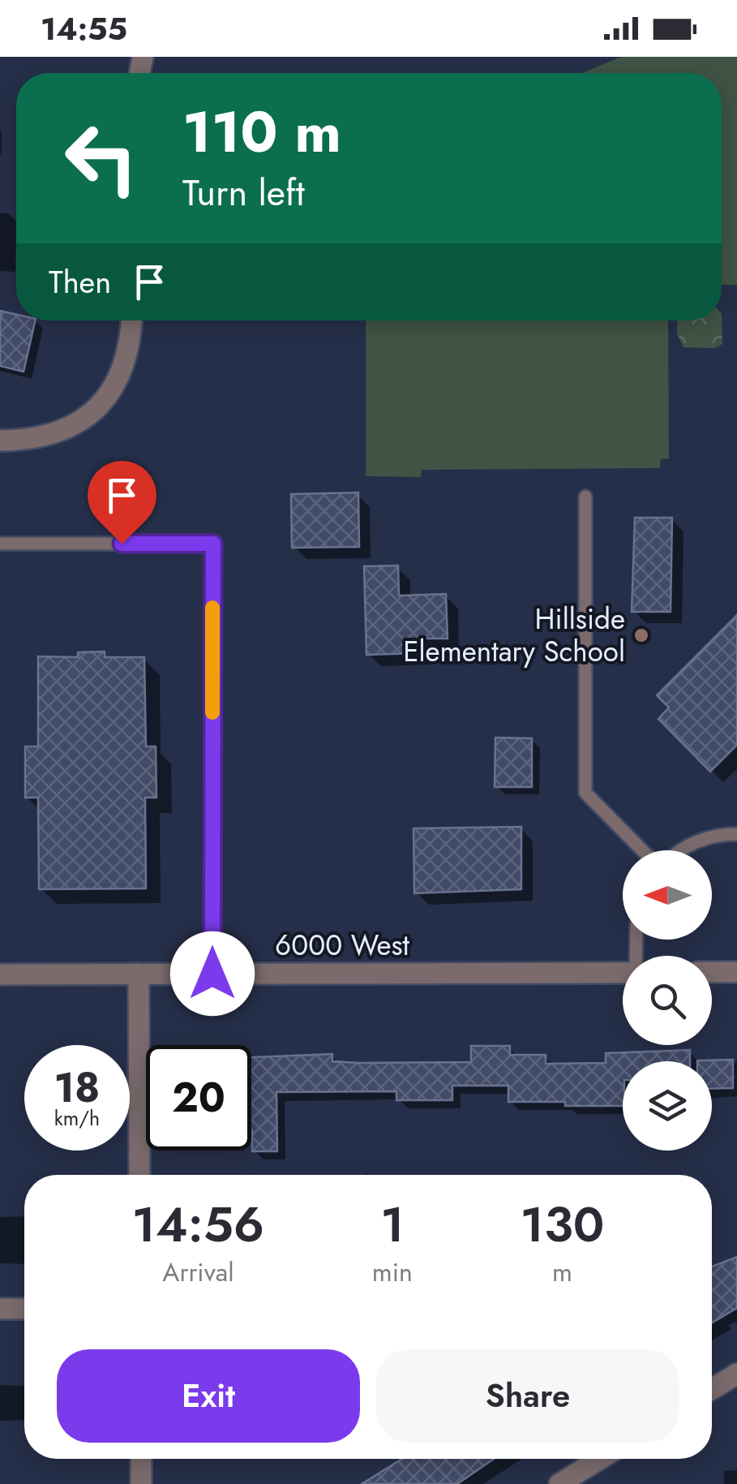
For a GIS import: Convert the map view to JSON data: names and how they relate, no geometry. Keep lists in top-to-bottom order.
{
  "streets": {
    "street": ["6000 West"]
  },
  "places": ["Hillside Elementary School"],
  "north": "left",
  "page": {
    "status": "14:55",
    "turn": ["110 m", "Turn left"],
    "then": "Then",
    "speed": "18 km/h",
    "limit": "20",
    "eta": [
      "14:56",
      "Arrival",
      "1",
      "min",
      "130",
      "m"
    ],
    "buttons": ["Exit", "Share"]
  }
}
